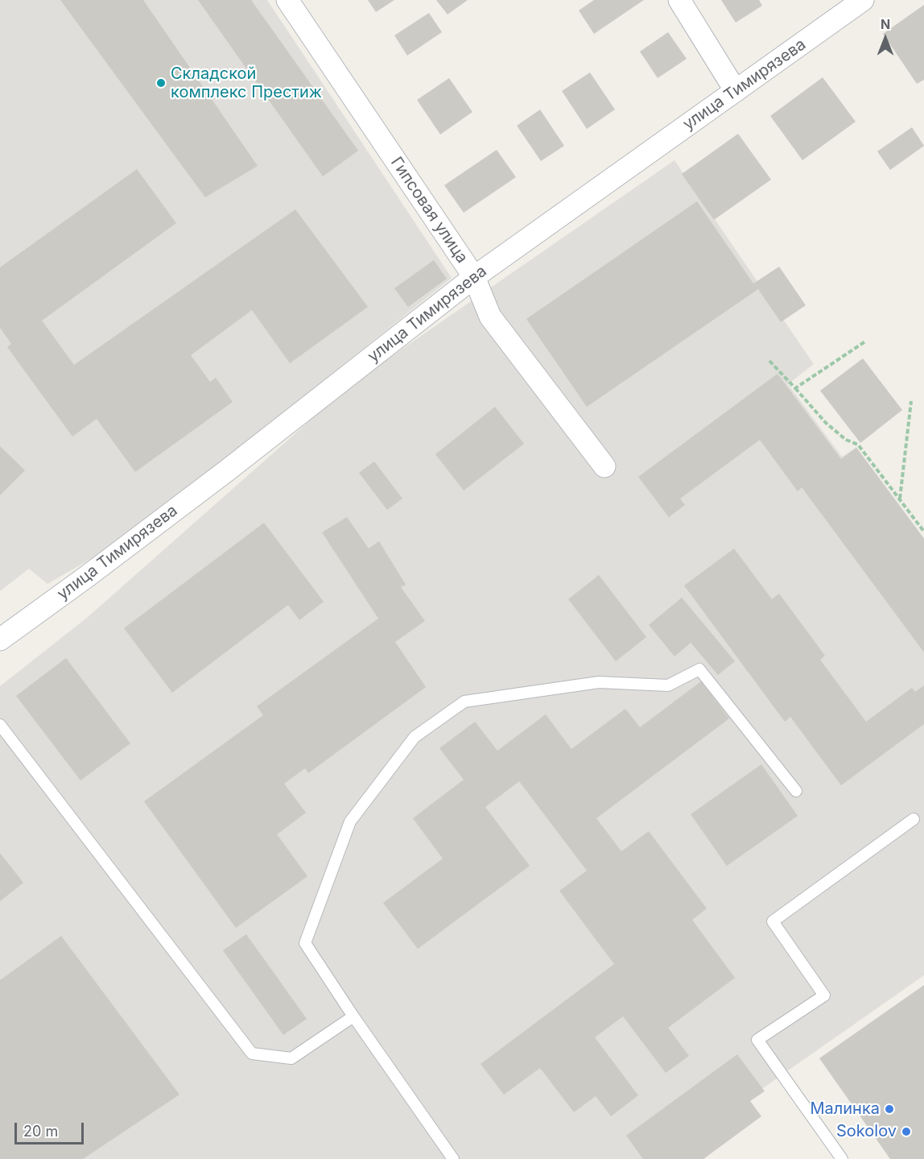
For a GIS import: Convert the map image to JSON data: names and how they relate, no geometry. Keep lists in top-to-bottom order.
{
  "streets": {
    "street": ["улица Тимирязева", "Гипсовая улица"]
  },
  "crossings": [
    ["улица Тимирязева", "Гипсовая улица"]
  ],
  "places": ["Складской комплекс Престиж", "Малинка", "Sokolov"],
  "scale_bar": "20 m",
  "north": "top"
}
